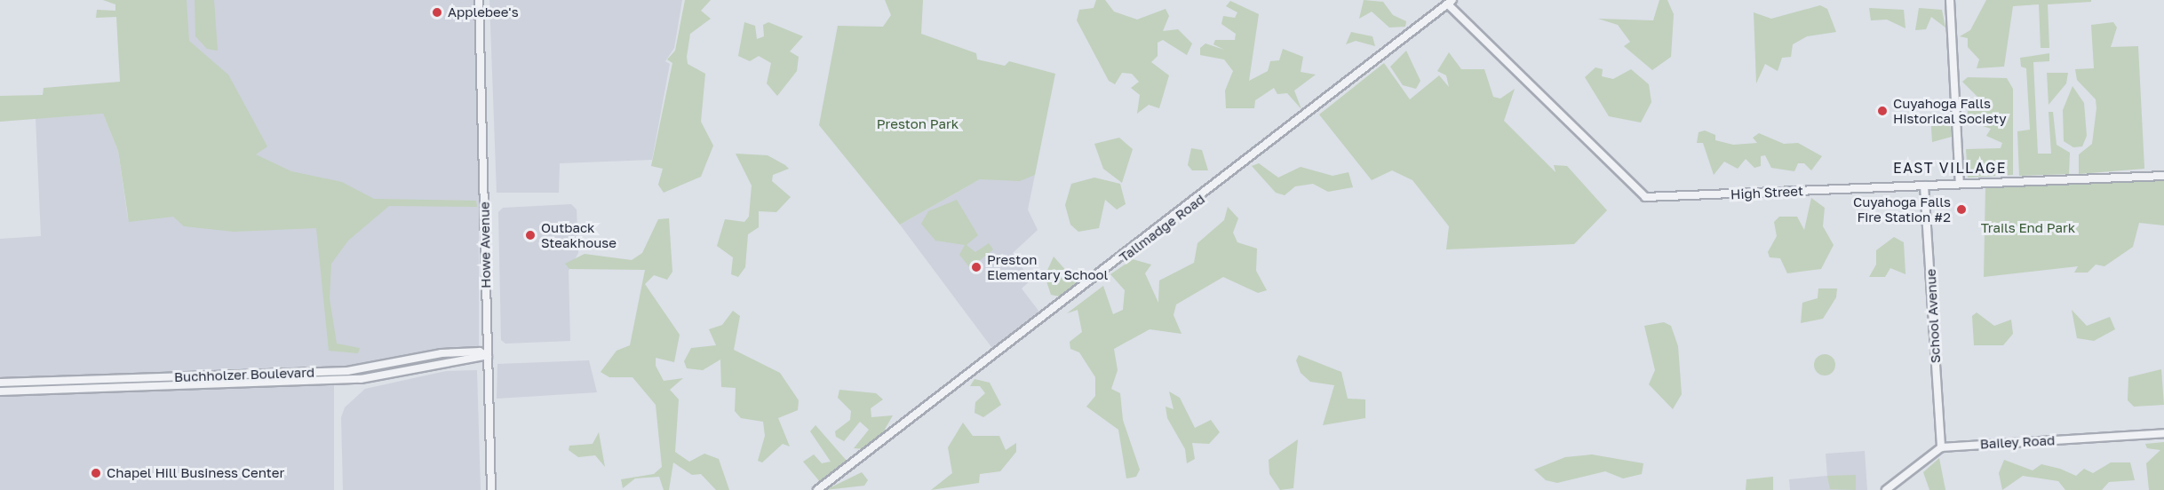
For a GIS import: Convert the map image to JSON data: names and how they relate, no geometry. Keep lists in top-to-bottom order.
{
  "streets": {
    "street": [
      "High Street",
      "Tallmadge Road",
      "Howe Avenue",
      "School Avenue",
      "Buchholzer Boulevard",
      "Bailey Road"
    ]
  },
  "crossings": [
    ["High Street", "Tallmadge Road"],
    ["High Street", "School Avenue"],
    ["Howe Avenue", "Buchholzer Boulevard"],
    ["School Avenue", "Bailey Road"]
  ],
  "districts": ["EAST VILLAGE"],
  "parks": ["Preston Park", "Trails End Park"],
  "places": [
    "Applebee's",
    "Cuyahoga Falls Historical Society",
    "Cuyahoga Falls Fire Station #2",
    "Outback Steakhouse",
    "Preston Elementary School",
    "Chapel Hill Business Center"
  ]
}
